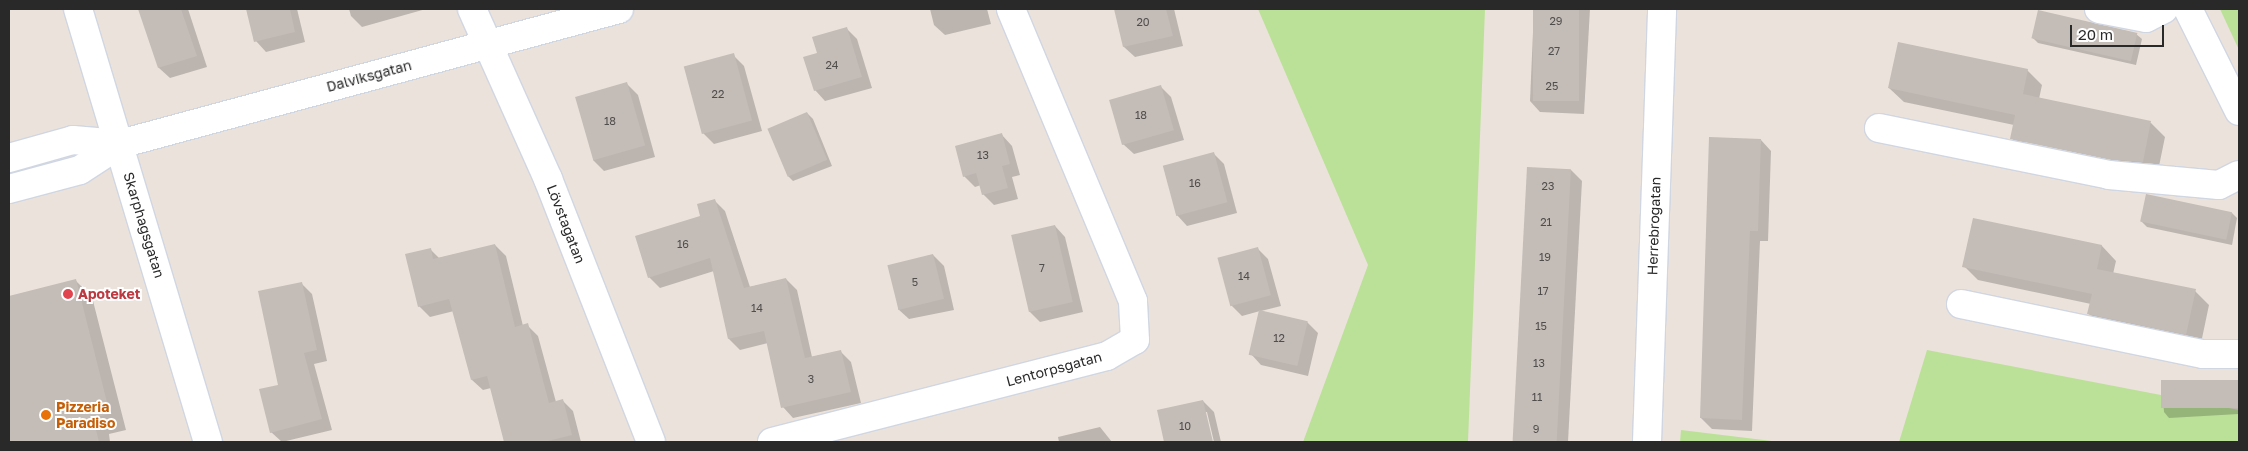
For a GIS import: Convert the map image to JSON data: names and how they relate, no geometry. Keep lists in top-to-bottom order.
{
  "streets": {
    "street": [
      "Dalviksgatan",
      "Lövstagatan",
      "Skarphagsgatan",
      "Herrebrogatan",
      "Lentorpsgatan"
    ]
  },
  "crossings": [
    ["Dalviksgatan", "Lövstagatan"],
    ["Dalviksgatan", "Skarphagsgatan"]
  ],
  "places": ["Apoteket", "Pizzeria Paradiso"],
  "house_numbers": [
    "29",
    "20",
    "27",
    "24",
    "25",
    "22",
    "18",
    "18",
    "13",
    "16",
    "23",
    "21",
    "16",
    "19",
    "7",
    "14",
    "5",
    "17",
    "14",
    "15",
    "12",
    "13",
    "3",
    "11",
    "10",
    "9"
  ],
  "scale_bar": "20 m"
}
